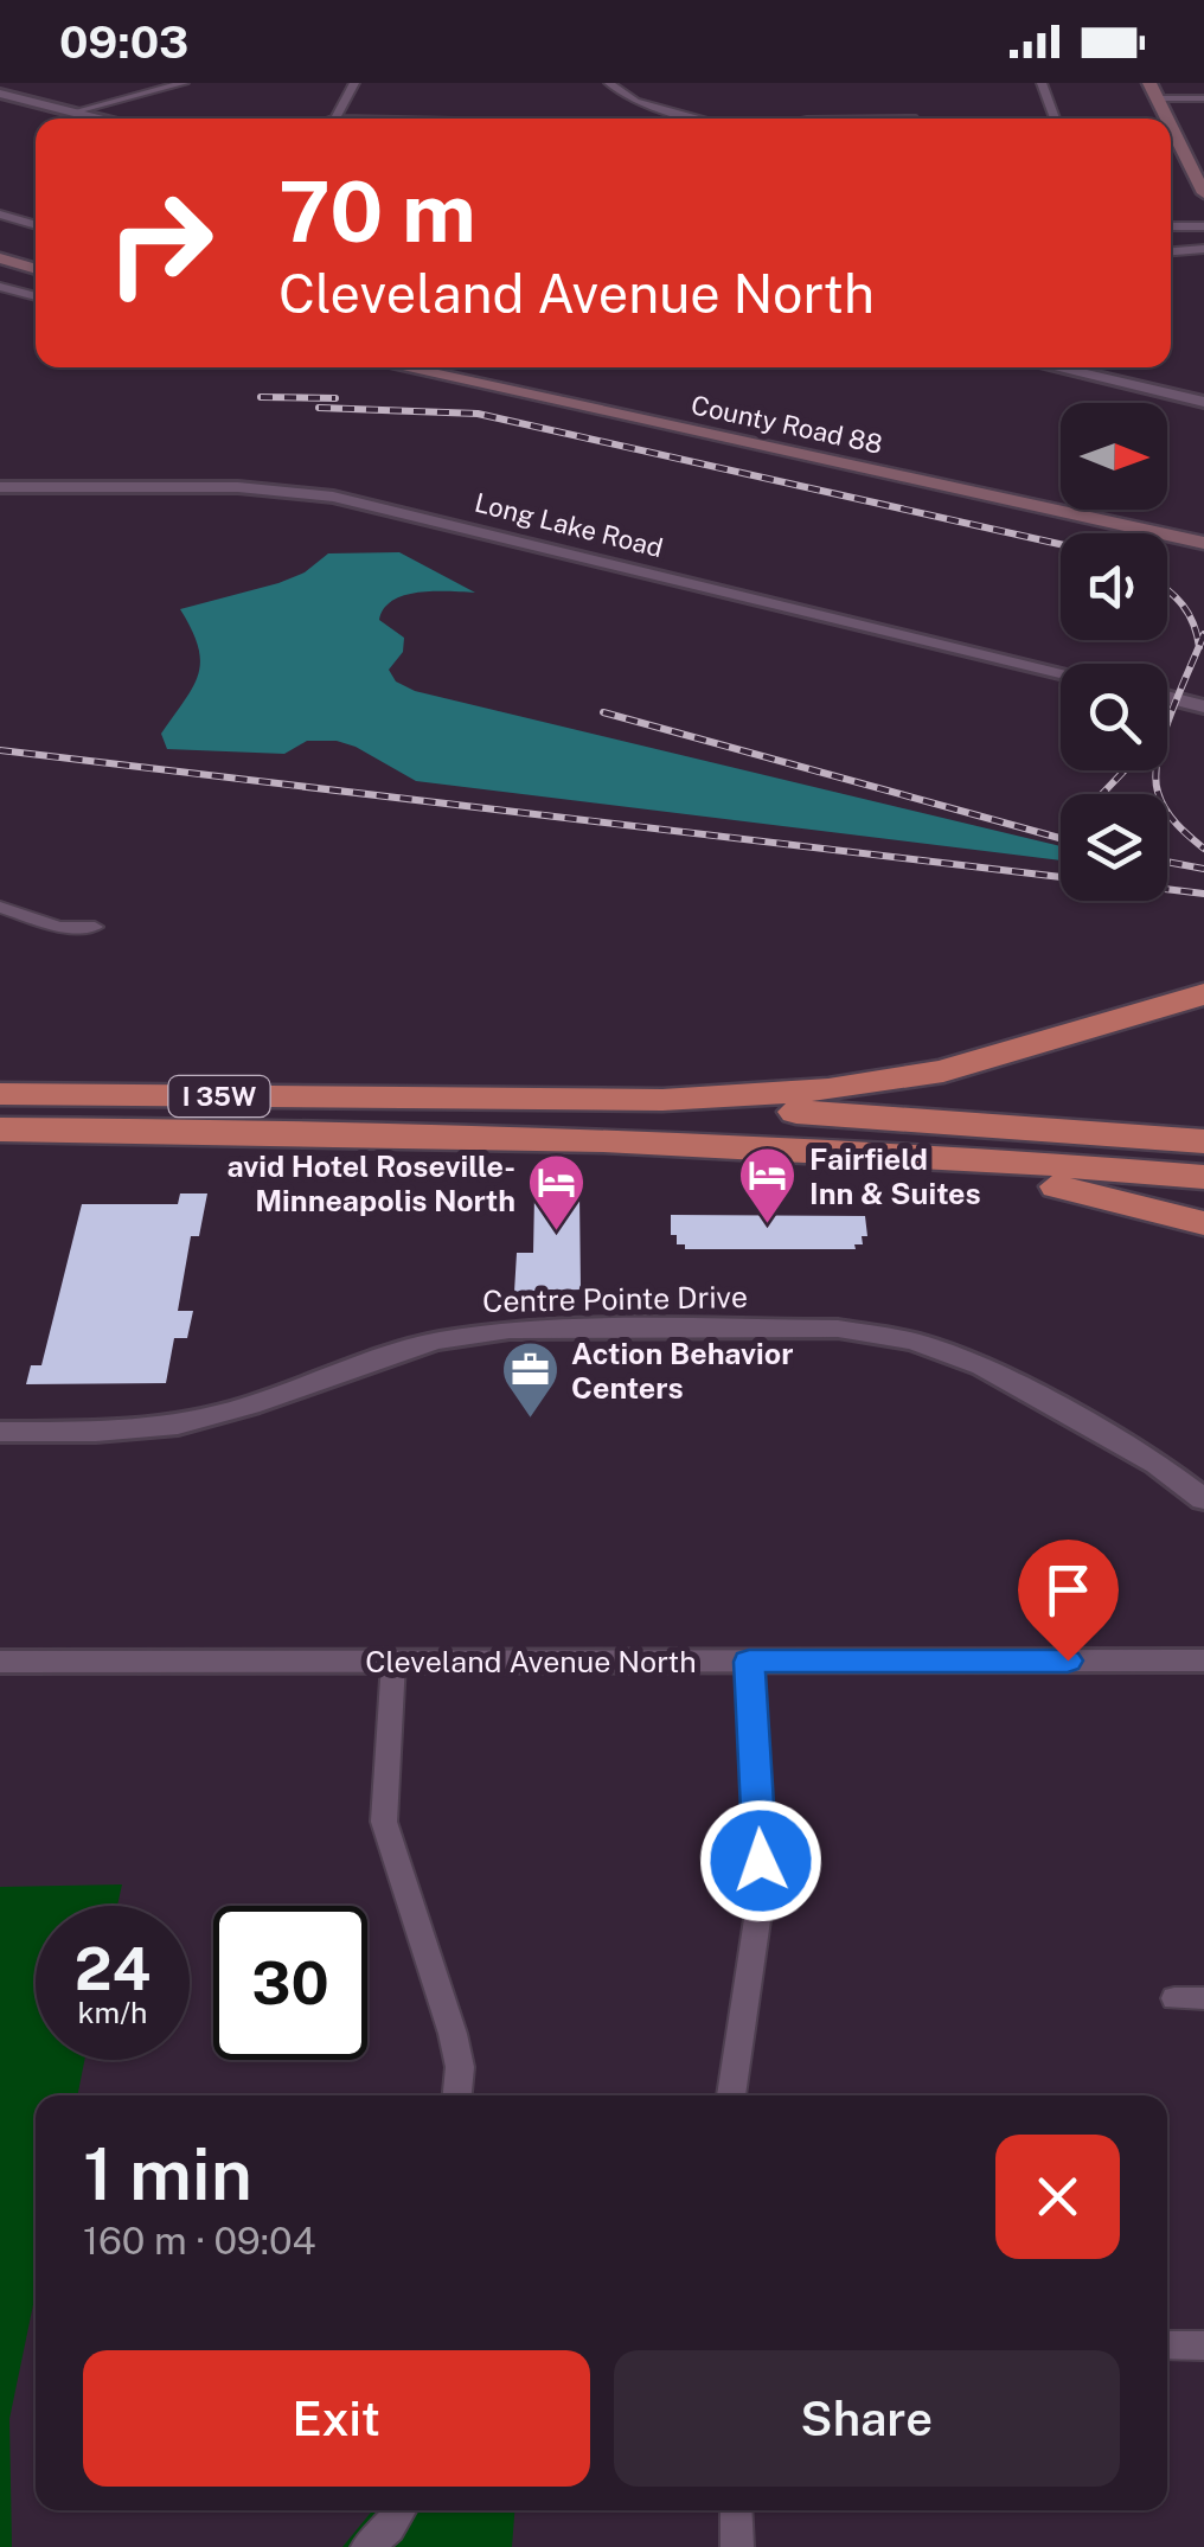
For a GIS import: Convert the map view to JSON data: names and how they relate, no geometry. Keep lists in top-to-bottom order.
{
  "streets": {
    "highway": ["I 35W"],
    "main road": ["County Road 88"],
    "street": ["Long Lake Road", "Centre Pointe Drive", "Cleveland Avenue North"]
  },
  "places": {
    "hotel": ["Fairfield Inn & Suites", "avid Hotel Roseville- Minneapolis North"],
    "office": ["Action Behavior Centers"]
  },
  "north": "right",
  "page": {
    "status": "09:03",
    "turn": ["70 m", "Cleveland Avenue North"],
    "speed": "24 km/h",
    "limit": "30",
    "heading": ["1 min", "160 m · 09:04"],
    "buttons": ["Exit", "Share"]
  }
}
